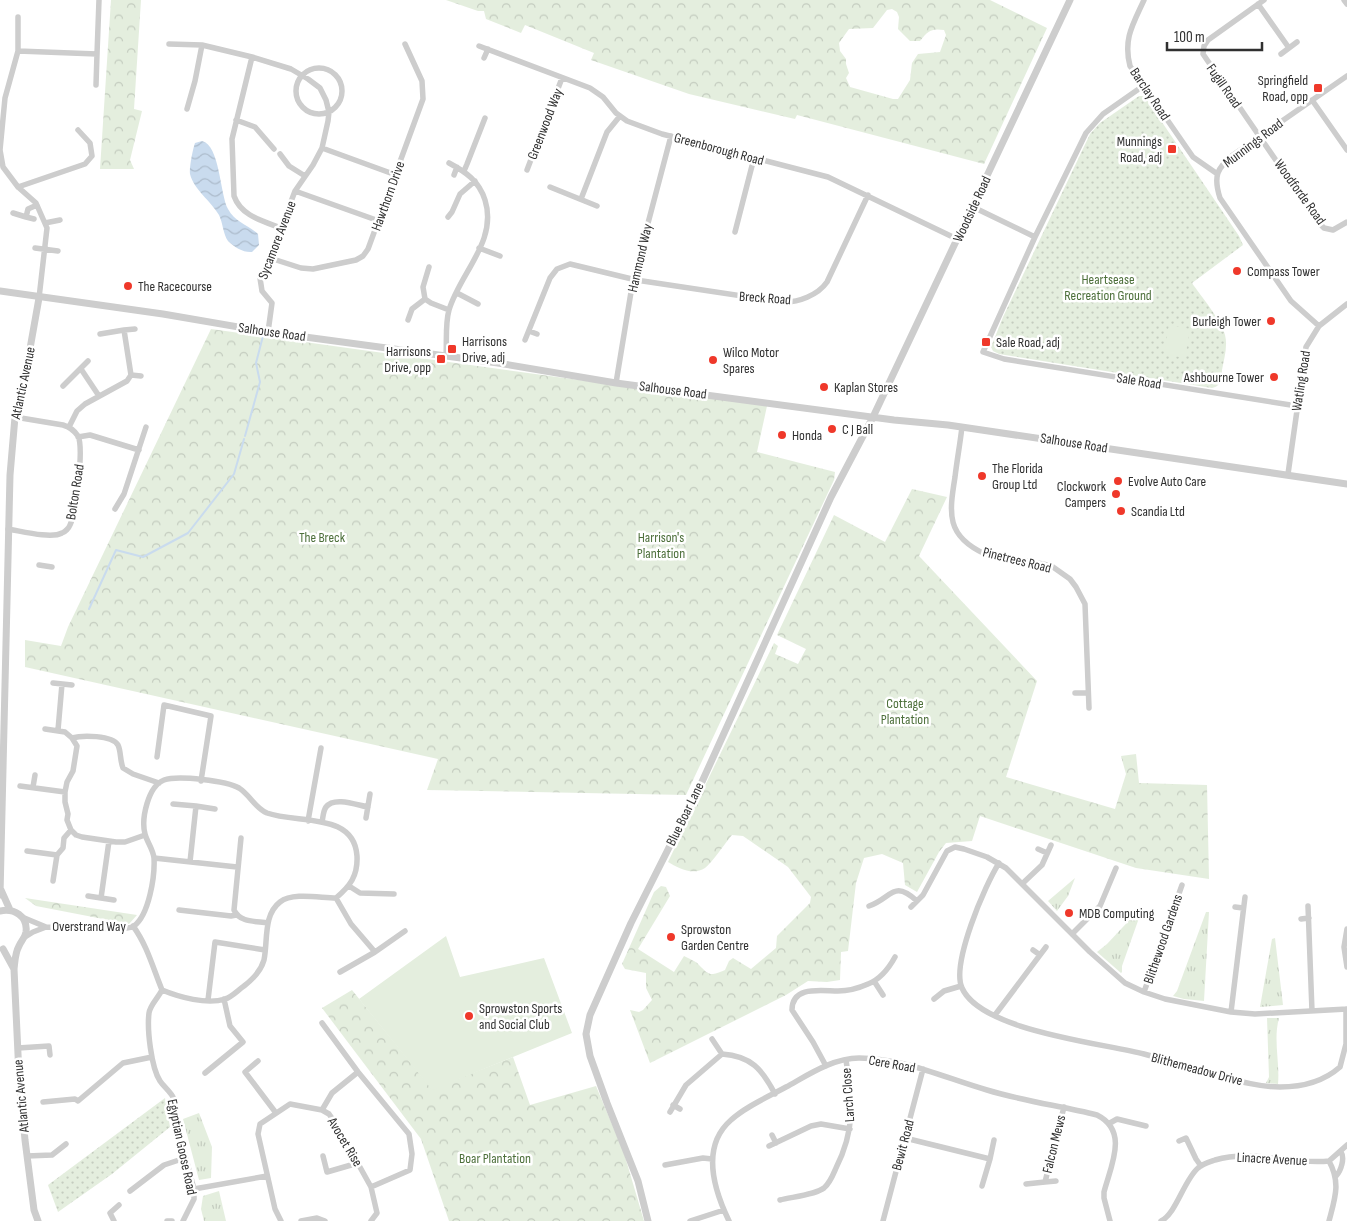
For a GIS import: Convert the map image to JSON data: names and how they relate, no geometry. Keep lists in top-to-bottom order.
{
  "streets": {
    "street": [
      "Fugill Road",
      "Barclay Road",
      "Greenwood Way",
      "Munnings Road",
      "Greenborough Road",
      "Woodforde Road",
      "Hawthorn Drive",
      "Woodside Road",
      "Sycamore Avenue",
      "Hammond Way",
      "Breck Road",
      "Salhouse Road",
      "Sale Road",
      "Watling Road",
      "Atlantic Avenue",
      "Bolton Road",
      "Pinetrees Road",
      "Blue Boar Lane",
      "Overstrand Way",
      "Blithewood Gardens",
      "Cere Road",
      "Blithemeadow Drive",
      "Larch Close",
      "Avocet Rise",
      "Falcon Mews",
      "Bewit Road",
      "Egyptian Goose Road",
      "Linacre Avenue"
    ]
  },
  "crossings": [
    ["Fugill Road", "Munnings Road"],
    ["Fugill Road", "Woodforde Road"],
    ["Barclay Road", "Munnings Road"],
    ["Barclay Road", "Sale Road"],
    ["Greenwood Way", "Greenborough Road"],
    ["Munnings Road", "Woodforde Road"],
    ["Munnings Road", "Watling Road"],
    ["Greenborough Road", "Woodside Road"],
    ["Greenborough Road", "Hammond Way"],
    ["Greenborough Road", "Breck Road"],
    ["Hawthorn Drive", "Sycamore Avenue"],
    ["Woodside Road", "Salhouse Road"],
    ["Woodside Road", "Blue Boar Lane"],
    ["Sycamore Avenue", "Salhouse Road"],
    ["Hammond Way", "Breck Road"],
    ["Hammond Way", "Salhouse Road"],
    ["Salhouse Road", "Watling Road"],
    ["Salhouse Road", "Atlantic Avenue"],
    ["Salhouse Road", "Pinetrees Road"],
    ["Salhouse Road", "Blue Boar Lane"],
    ["Sale Road", "Watling Road"],
    ["Atlantic Avenue", "Bolton Road"],
    ["Atlantic Avenue", "Overstrand Way"],
    ["Overstrand Way", "Egyptian Goose Road"],
    ["Blithewood Gardens", "Blithemeadow Drive"],
    ["Cere Road", "Larch Close"],
    ["Cere Road", "Falcon Mews"],
    ["Cere Road", "Bewit Road"]
  ],
  "parks": [
    "Heartsease Recreation Ground",
    "The Breck",
    "Harrison's Plantation",
    "Cottage Plantation",
    "Boar Plantation"
  ],
  "places": {
    "transit": [
      "Springfield Road, opp",
      "Munnings Road, adj",
      "Sale Road, adj",
      "Harrisons Drive, adj",
      "Harrisons Drive, opp"
    ],
    "other": [
      "Compass Tower",
      "The Racecourse",
      "Burleigh Tower",
      "Wilco Motor Spares",
      "Ashbourne Tower",
      "Kaplan Stores",
      "C J Ball",
      "Honda",
      "The Florida Group Ltd",
      "Evolve Auto Care",
      "Clockwork Campers",
      "Scandia Ltd",
      "MDB Computing",
      "Sprowston Garden Centre",
      "Sprowston Sports and Social Club"
    ]
  },
  "scale_bar": "100 m"
}
